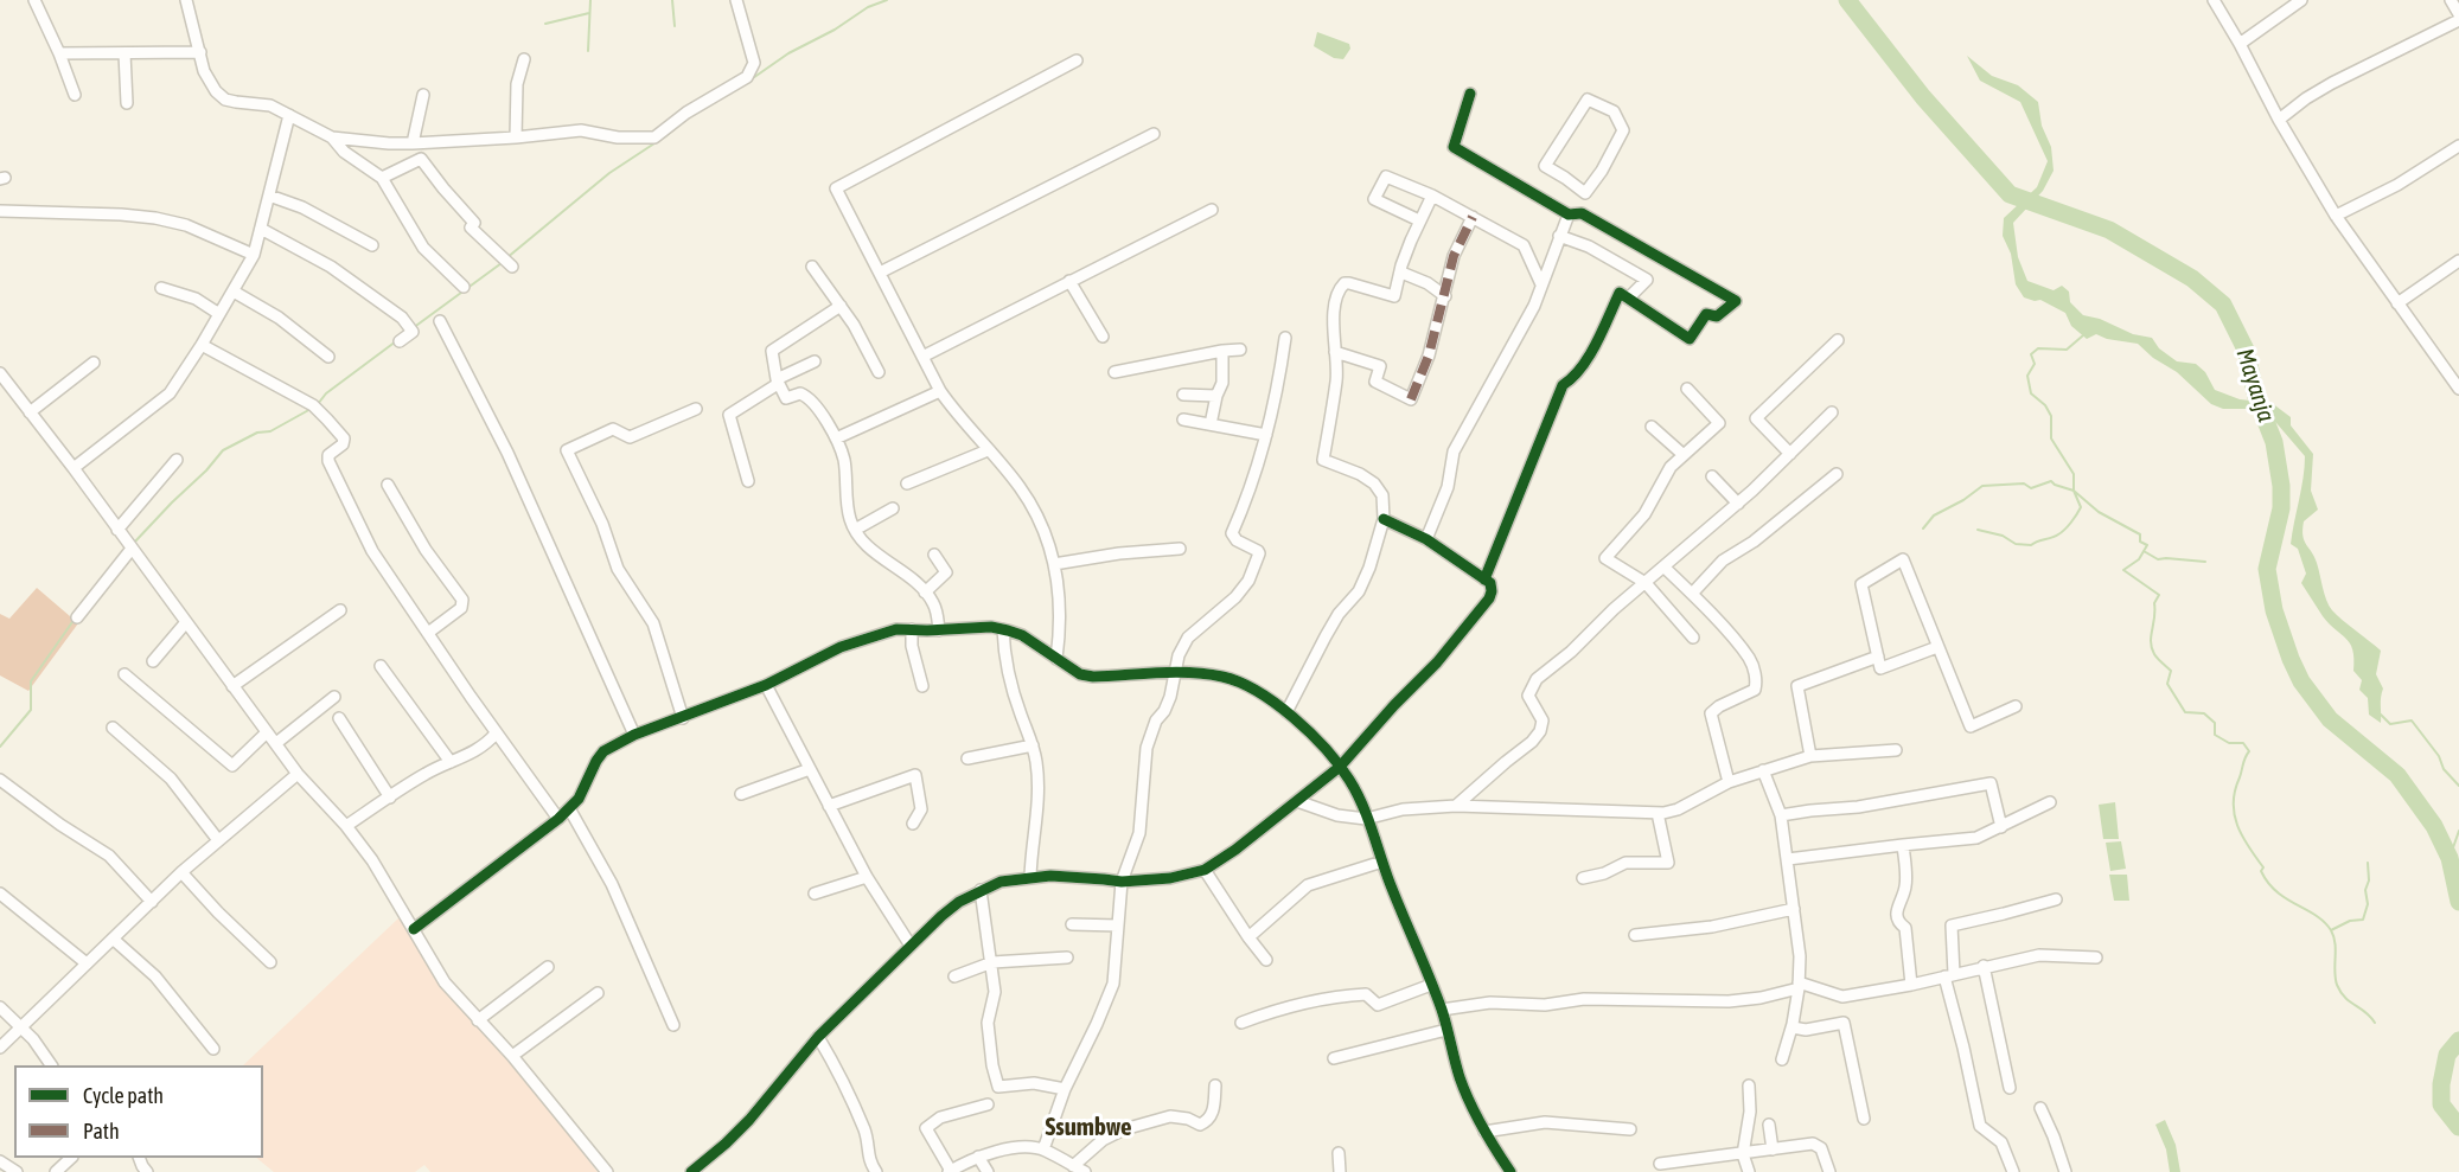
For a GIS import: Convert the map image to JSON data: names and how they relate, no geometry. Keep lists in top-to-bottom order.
{
  "districts": ["Ssumbwe"],
  "water": ["Mayanja"],
  "legend": ["Cycle path", "Path"]
}
